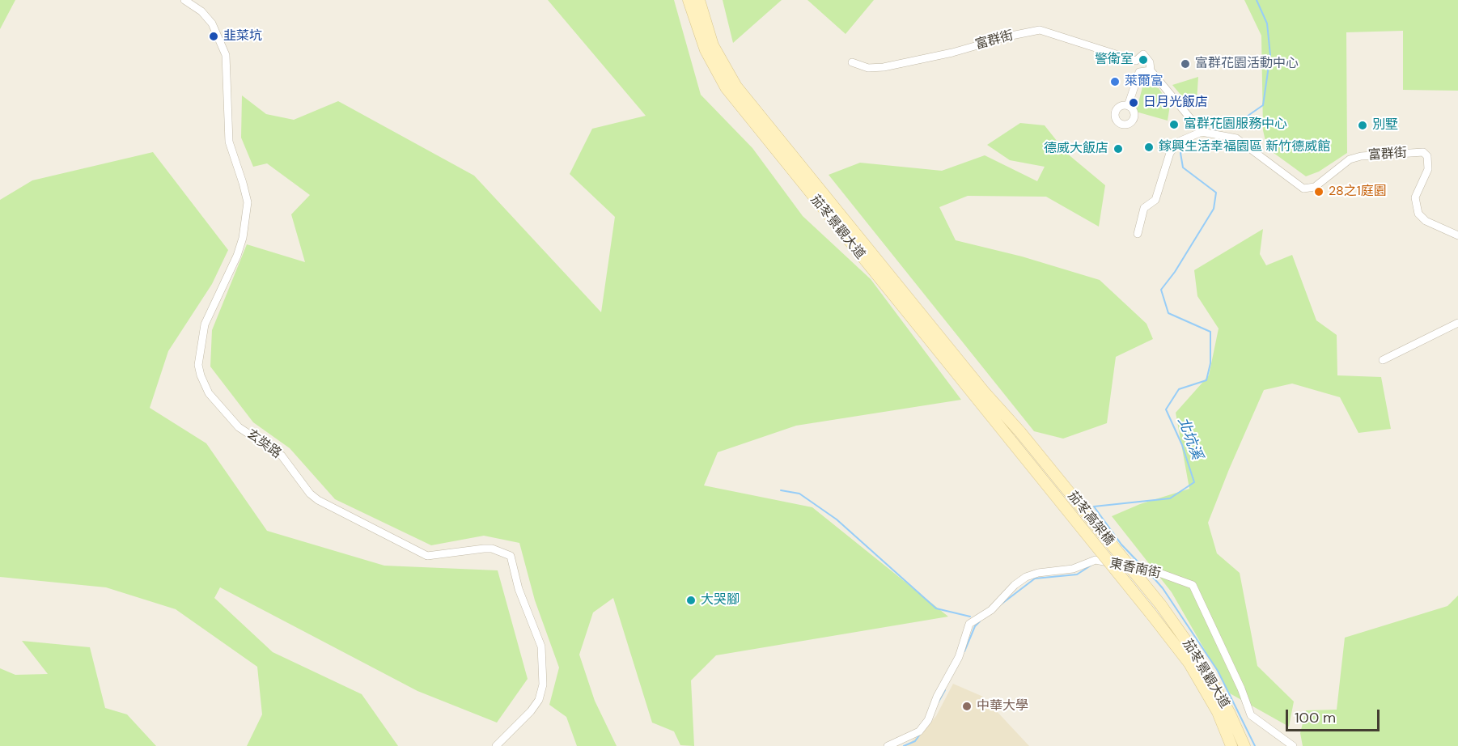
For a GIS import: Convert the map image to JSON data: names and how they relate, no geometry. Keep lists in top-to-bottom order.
{
  "streets": {
    "street": [
      "富群街",
      "茄苳景觀大道",
      "玄奘路",
      "茄苳高架橋",
      "東香南街"
    ]
  },
  "crossings": [
    ["茄苳景觀大道", "茄苳高架橋"]
  ],
  "water": ["北坑溪"],
  "places": [
    "韭菜坑",
    "警衛室",
    "富群花園活動中心",
    "萊爾富",
    "日月光飯店",
    "富群花園服務中心",
    "別墅",
    "鎵興生活幸福園區 新竹德威館",
    "德威大飯店",
    "28之1庭園",
    "大哭腳",
    "中華大學"
  ],
  "scale_bar": "100 m"
}
